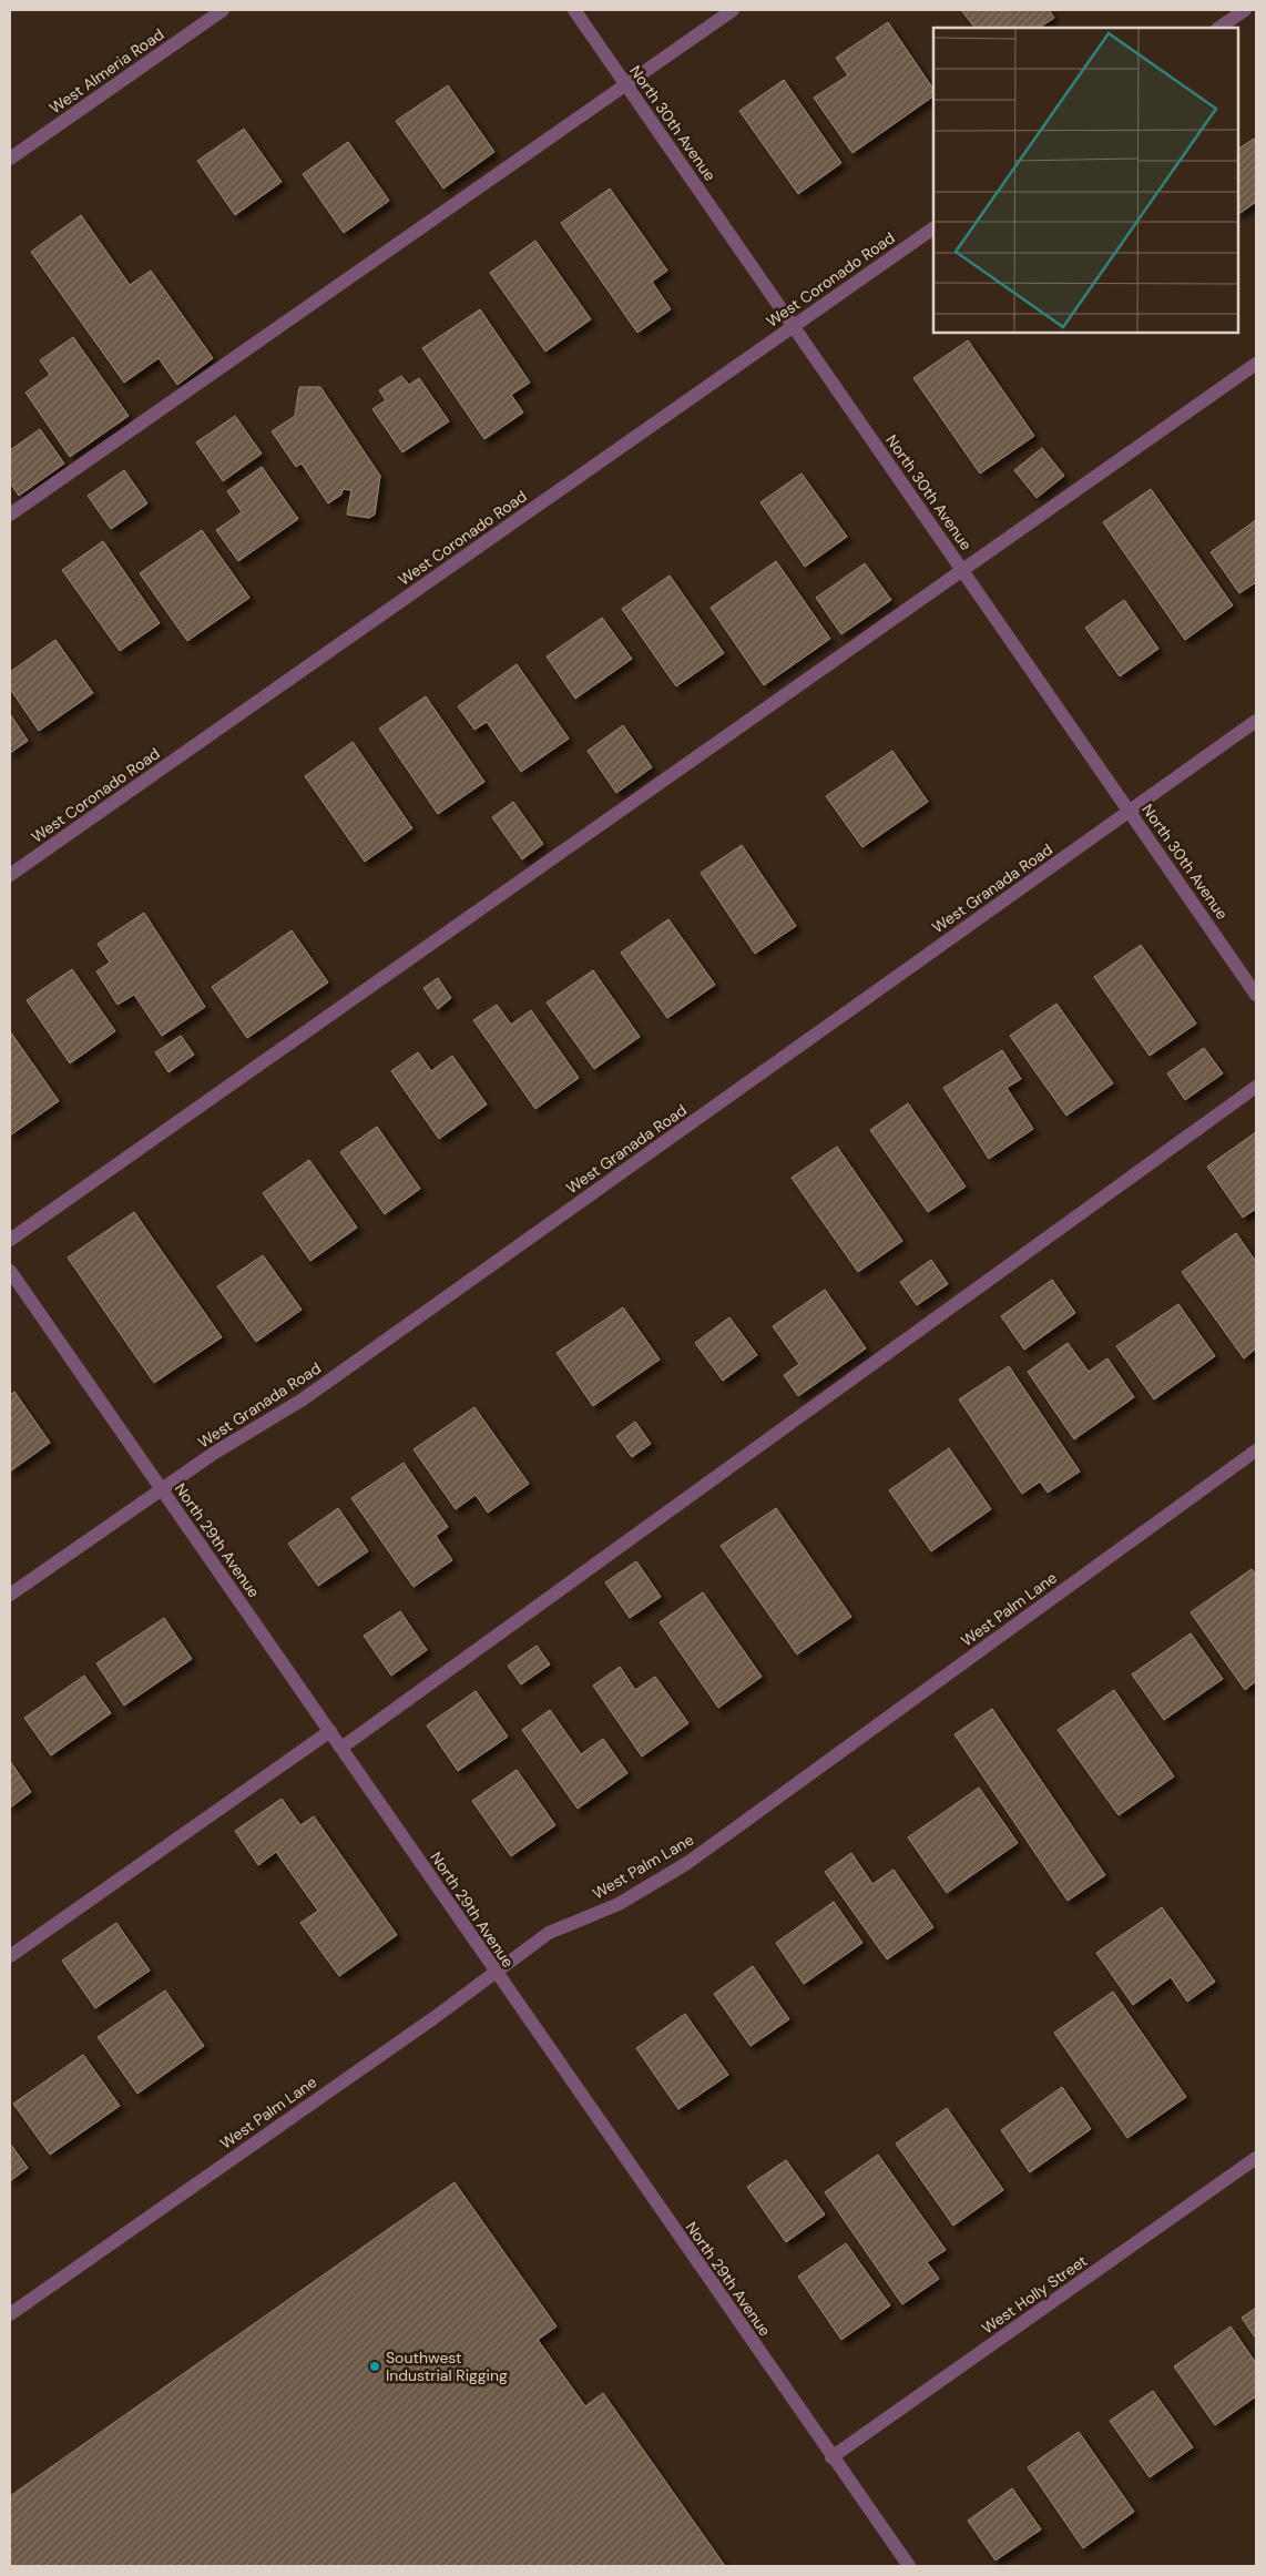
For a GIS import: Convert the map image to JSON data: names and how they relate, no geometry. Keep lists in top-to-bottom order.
{
  "streets": {
    "street": [
      "West Almeria Road",
      "North 30th Avenue",
      "West Coronado Road",
      "West Granada Road",
      "North 29th Avenue",
      "West Palm Lane",
      "West Holly Street"
    ]
  },
  "crossings": [
    ["North 30th Avenue", "West Coronado Road"],
    ["North 30th Avenue", "West Granada Road"],
    ["West Granada Road", "North 29th Avenue"],
    ["North 29th Avenue", "West Palm Lane"],
    ["North 29th Avenue", "West Holly Street"]
  ],
  "places": ["Southwest Industrial Rigging"]
}
